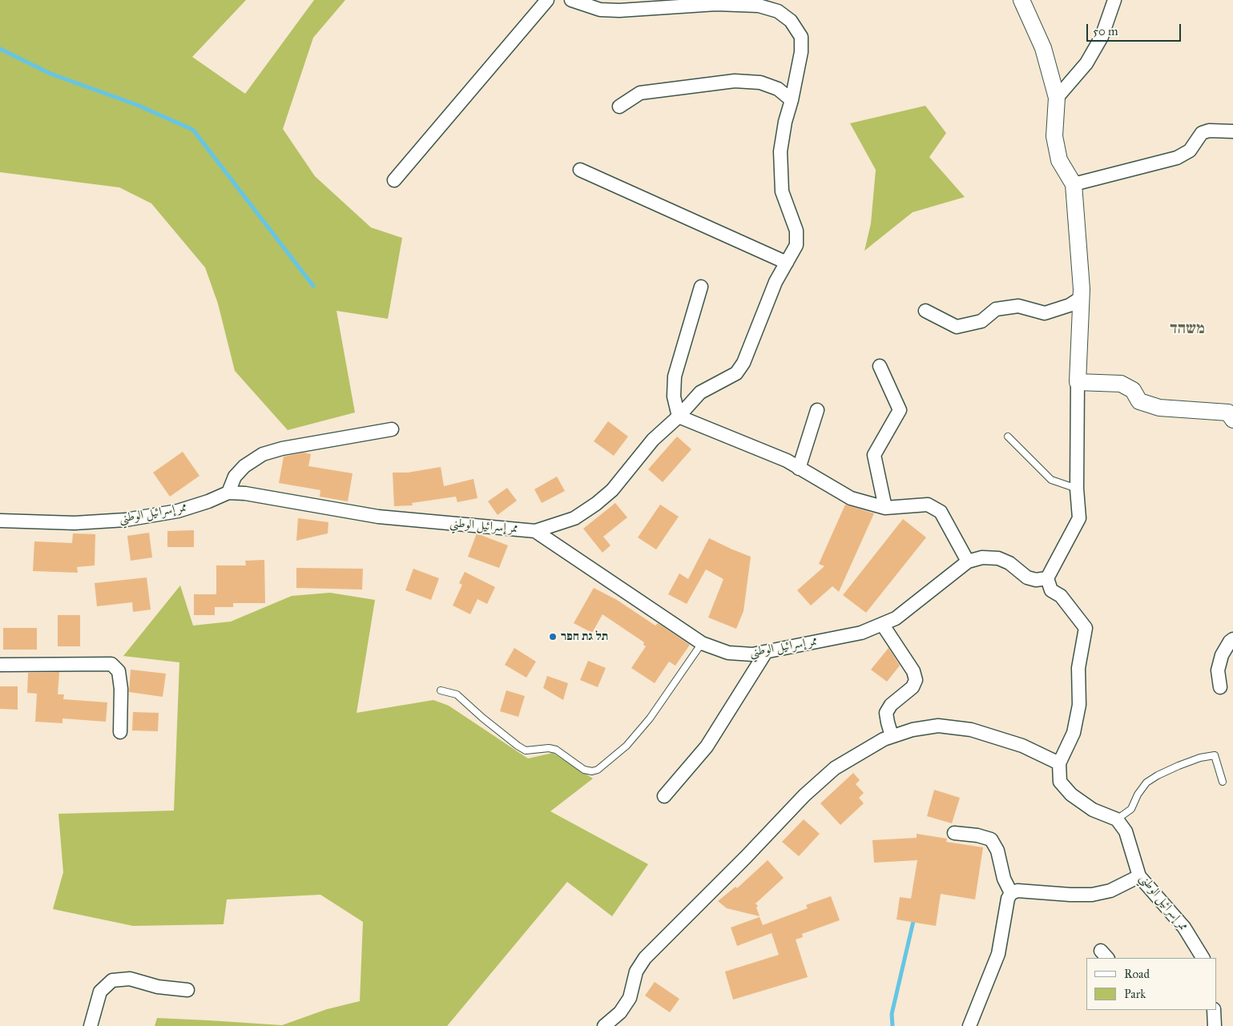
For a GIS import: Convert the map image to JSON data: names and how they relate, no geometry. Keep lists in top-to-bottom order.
{
  "streets": {
    "street": ["ممر إسرائيل الوطني"]
  },
  "districts": ["משהד"],
  "places": ["תל גת חפר"],
  "legend": ["Road", "Park"],
  "scale_bar": "50 m"
}
